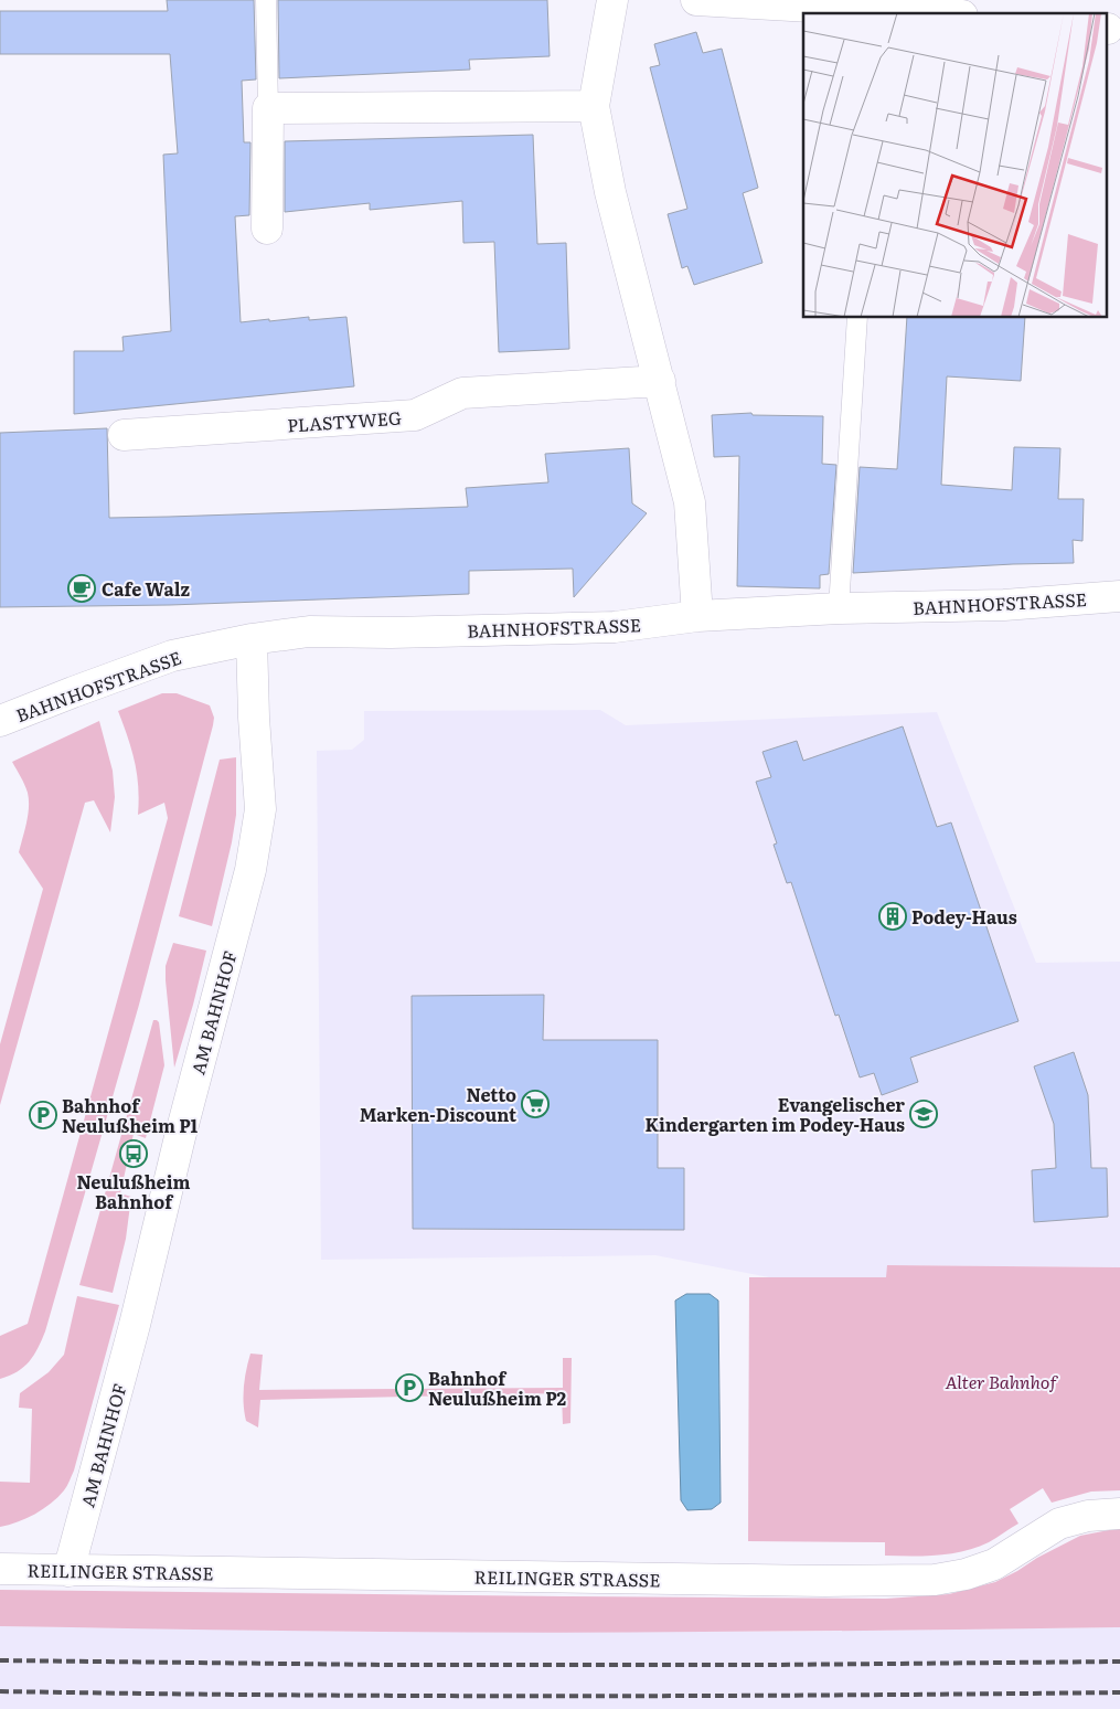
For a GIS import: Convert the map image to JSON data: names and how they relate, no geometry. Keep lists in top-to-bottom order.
{
  "streets": {
    "street": [
      "PLASTYWEG",
      "BAHNHOFSTRASSE",
      "AM BAHNHOF",
      "REILINGER STRASSE"
    ]
  },
  "crossings": [
    ["BAHNHOFSTRASSE", "AM BAHNHOF"],
    ["AM BAHNHOF", "REILINGER STRASSE"]
  ],
  "parks": ["Alter Bahnhof"],
  "places": {
    "cafe": ["Cafe Walz"],
    "building": ["Podey-Haus"],
    "supermarket": ["Netto Marken-Discount"],
    "school or university": ["Evangelischer Kindergarten im Podey-Haus"],
    "parking": ["Bahnhof Neulußheim P1", "Bahnhof Neulußheim P2"],
    "bus stop": ["Neulußheim Bahnhof"]
  }
}
